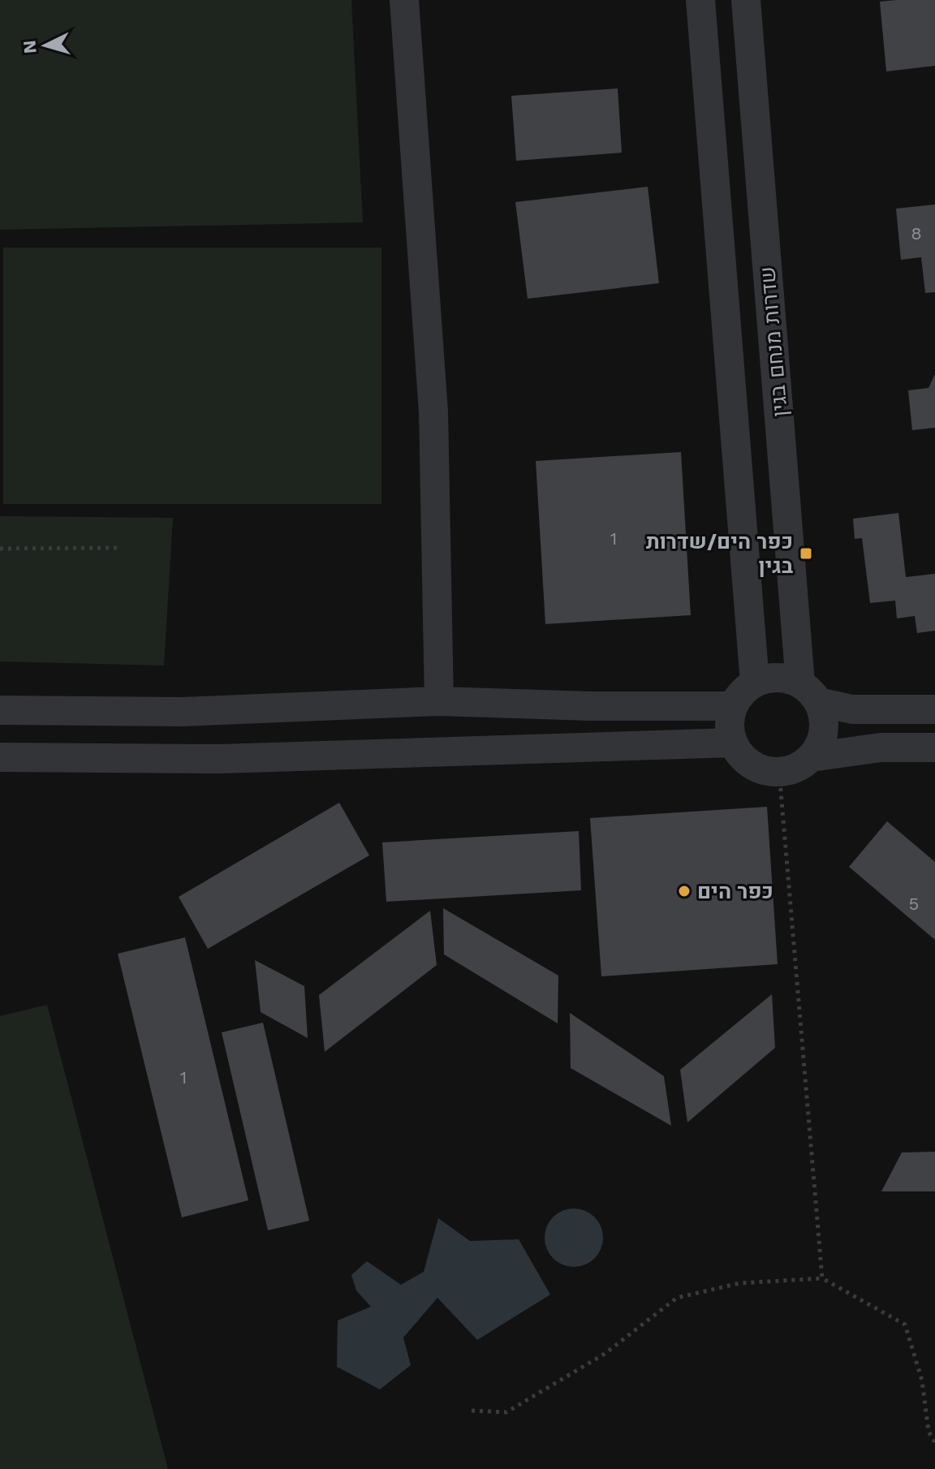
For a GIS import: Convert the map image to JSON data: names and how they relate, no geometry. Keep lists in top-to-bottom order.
{
  "streets": {
    "street": ["שדרות מנחם בגין"]
  },
  "places": {
    "transit": ["כפר הים/שדרות בגין"],
    "other": ["כפר הים"]
  },
  "house_numbers": [
    "8",
    "1",
    "5",
    "1"
  ],
  "north": "left"
}
